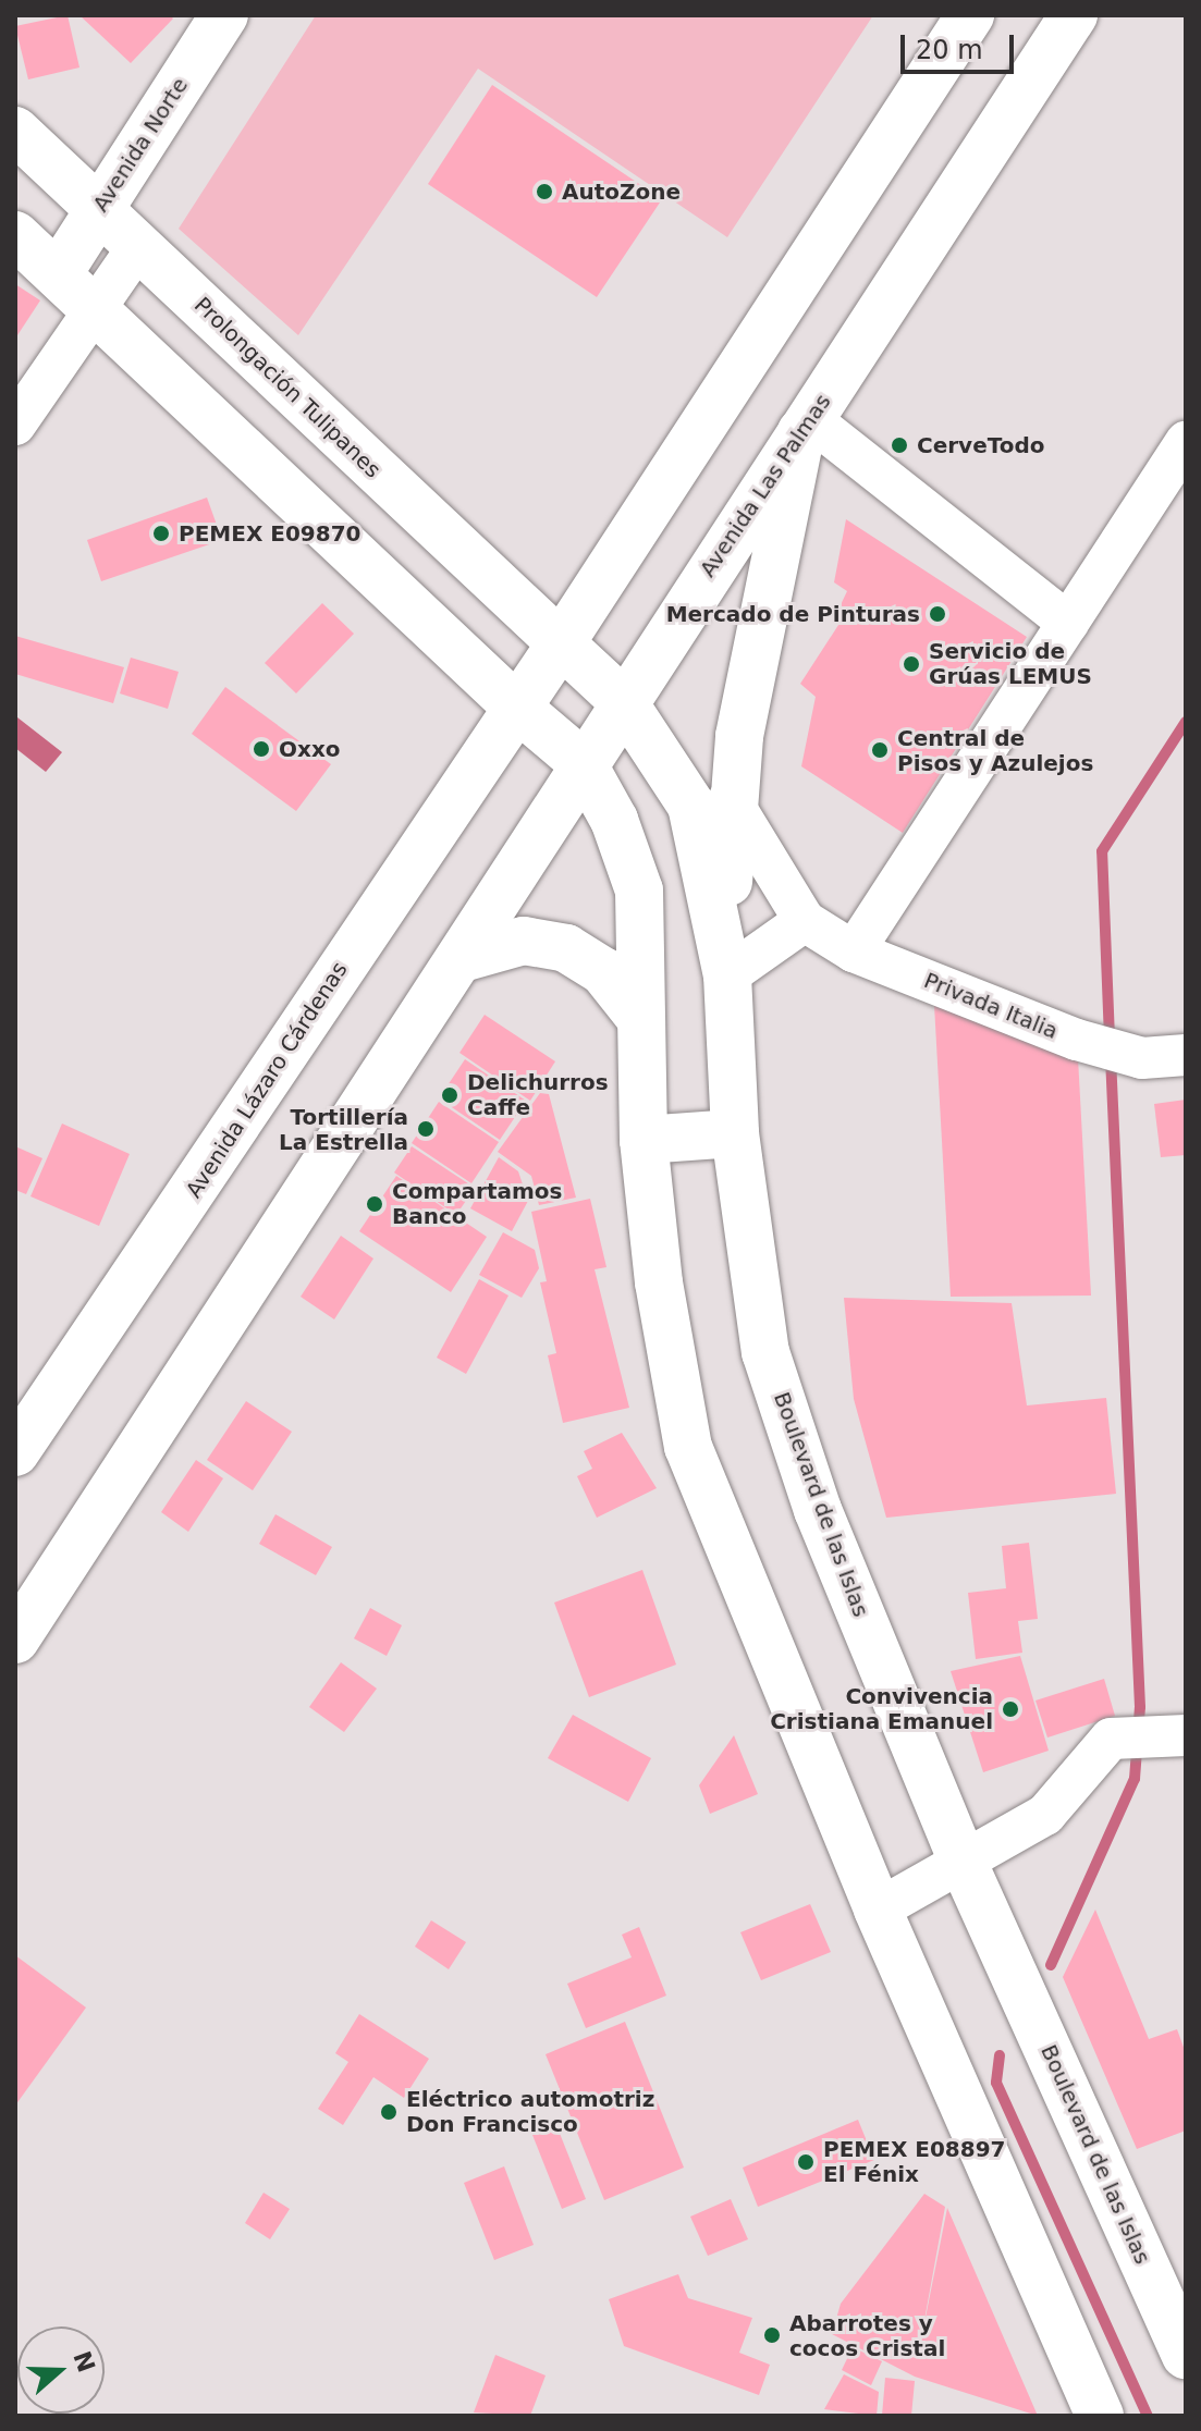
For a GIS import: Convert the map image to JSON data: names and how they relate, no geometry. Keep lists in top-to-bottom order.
{
  "streets": {
    "main road": [
      "Avenida Norte",
      "Prolongación Tulipanes",
      "Avenida Las Palmas",
      "Avenida Lázaro Cárdenas",
      "Boulevard de las Islas"
    ],
    "street": ["Privada Italia"]
  },
  "crossings": [
    ["Avenida Norte", "Prolongación Tulipanes"],
    ["Prolongación Tulipanes", "Boulevard de las Islas"],
    ["Avenida Las Palmas", "Boulevard de las Islas"]
  ],
  "places": [
    "AutoZone",
    "CerveTodo",
    "PEMEX E09870",
    "Mercado de Pinturas",
    "Servicio de Grúas LEMUS",
    "Oxxo",
    "Central de Pisos y Azulejos",
    "Delichurros Caffe",
    "Tortillería La Estrella",
    "Compartamos Banco",
    "Convivencia Cristiana Emanuel",
    "Eléctrico automotriz Don Francisco",
    "PEMEX E08897 El Fénix",
    "Abarrotes y cocos Cristal"
  ],
  "scale_bar": "20 m",
  "north": "right"
}
